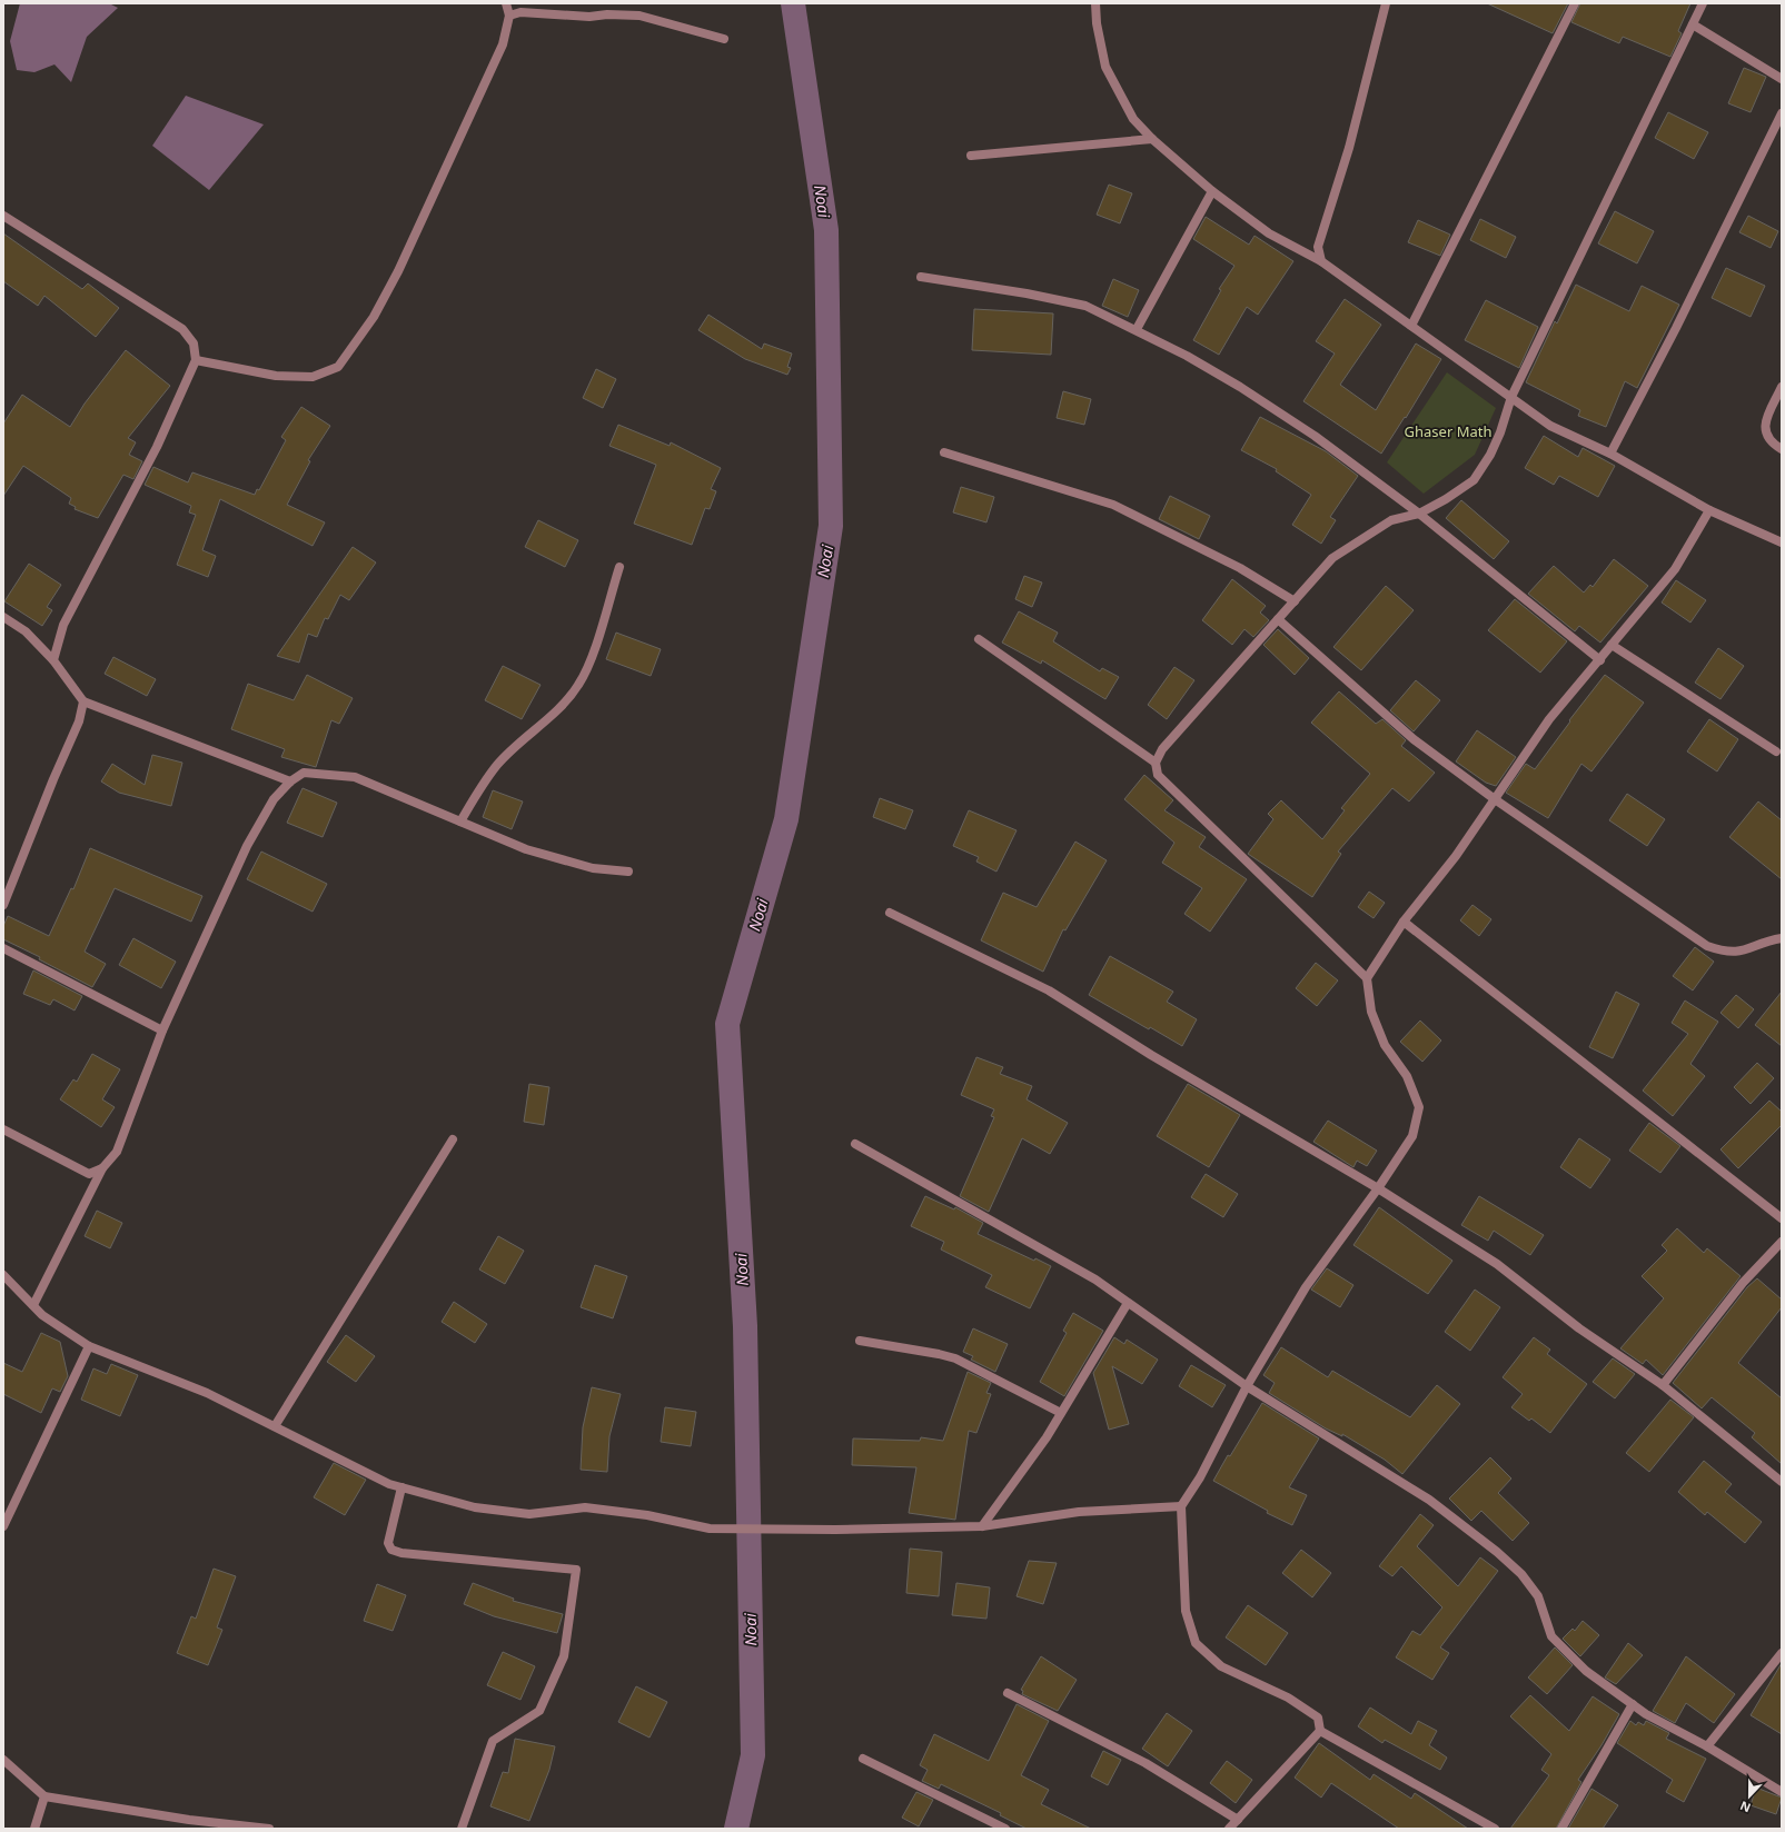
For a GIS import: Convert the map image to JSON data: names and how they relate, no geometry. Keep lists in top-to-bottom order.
{
  "water": ["Noai"],
  "parks": ["Ghaser Math"],
  "north": "bottom"
}
